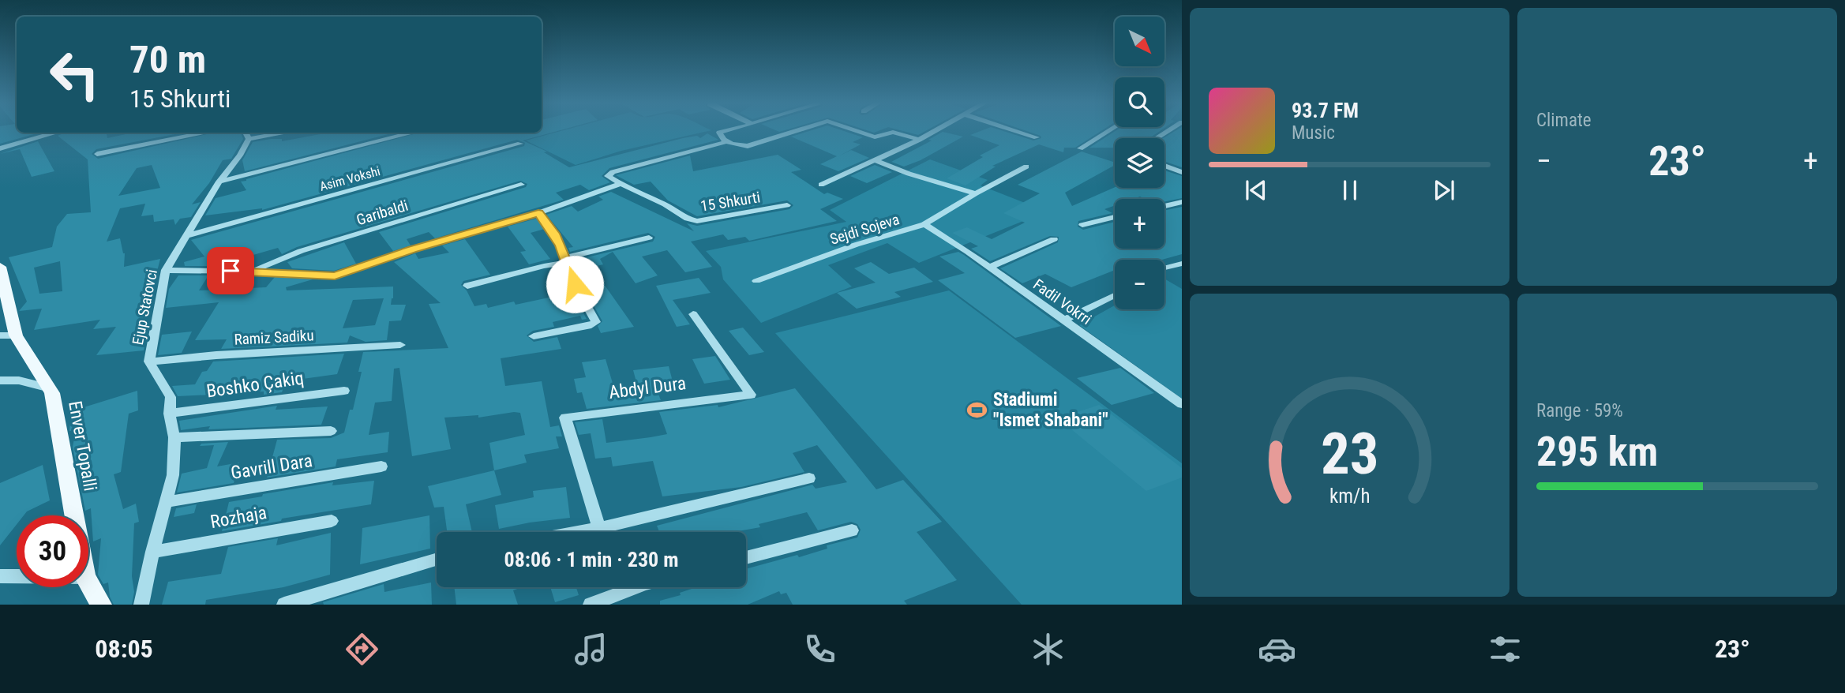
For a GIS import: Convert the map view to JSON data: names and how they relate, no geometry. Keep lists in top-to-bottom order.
{
  "streets": {
    "main road": ["Enver Topalli"],
    "street": [
      "Asim Vokshi",
      "15 Shkurti",
      "Garibaldi",
      "Sejdi Sojeva",
      "Fadil Vokrri",
      "Ejup Statovci",
      "Ramiz Sadiku",
      "Boshko Çakiq",
      "Abdyl Dura",
      "Gavrill Dara",
      "Rozhaja"
    ]
  },
  "crossings": [
    ["Asim Vokshi", "Ejup Statovci"],
    ["Sejdi Sojeva", "Fadil Vokrri"],
    ["Ejup Statovci", "Ramiz Sadiku"],
    ["Ejup Statovci", "Boshko Çakiq"],
    ["Ejup Statovci", "Gavrill Dara"],
    ["Ejup Statovci", "Rozhaja"]
  ],
  "places": {
    "sports": ["Stadiumi \"Ismet Shabani\""]
  },
  "north": "bottom right",
  "page": {
    "tile": [
      "Climate",
      ["Range · 59%", "295 km"]
    ],
    "map_buttons": ["+", "−"],
    "turn": ["70 m", "15 Shkurti"],
    "song": ["93.7 FM", "Music"],
    "heat": ["−", "23°", "+"],
    "limit": "30",
    "trip": "08:06 · 1 min · 230 m",
    "tabs": ["08:05", "23°"],
    "gauge": ["23", "km/h"]
  }
}
